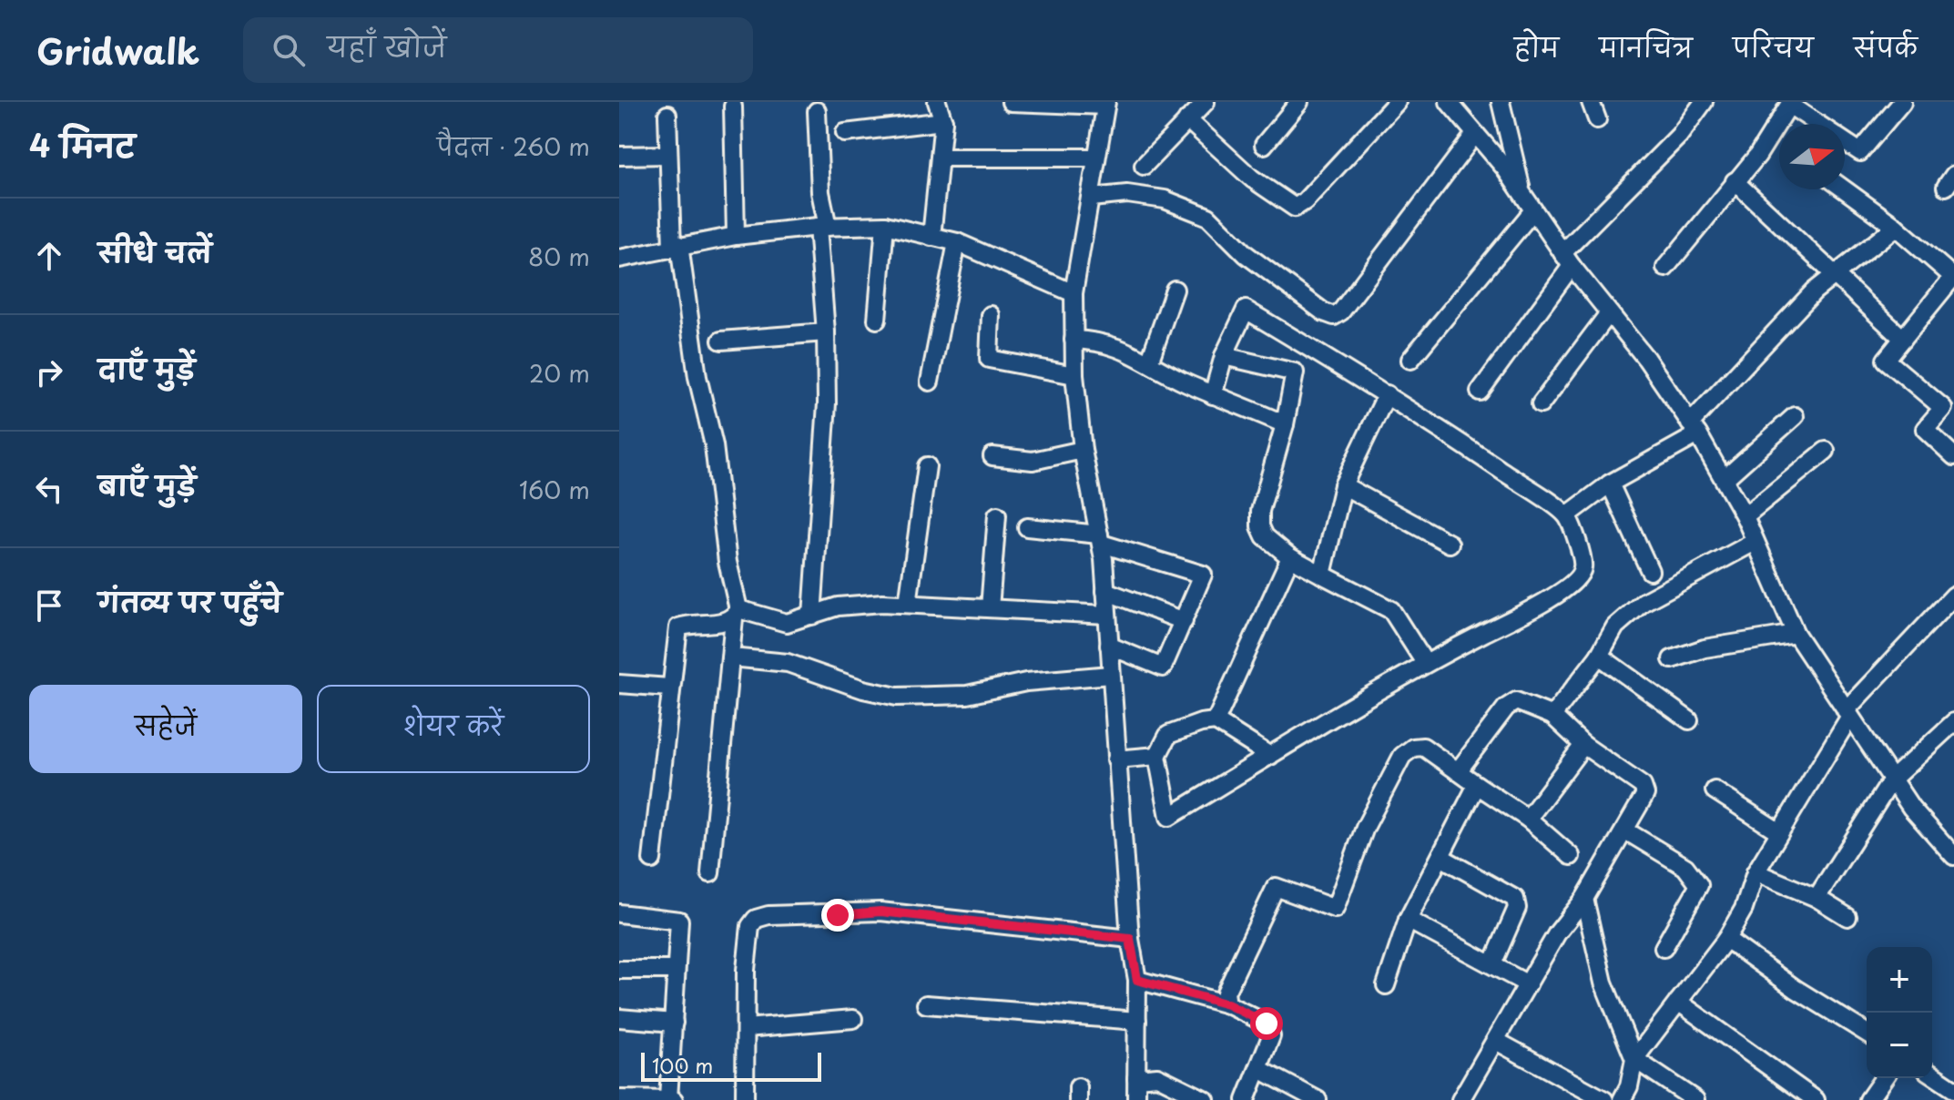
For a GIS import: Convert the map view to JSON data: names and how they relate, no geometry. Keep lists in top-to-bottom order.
{
  "scale_bar": "100 m",
  "north": "right",
  "page": {
    "header": "Gridwalk",
    "search": "यहाँ खोजें",
    "nav": [
      "होम",
      "मानचित्र",
      "परिचय",
      "संपर्क"
    ],
    "heading": ["4 मिनट", "पैदल · 260 m"],
    "list": [
      ["सीधे चलें", "80 m"],
      ["दाएँ मुड़ें", "20 m"],
      ["बाएँ मुड़ें", "160 m"],
      "गंतव्य पर पहुँचे"
    ],
    "buttons": ["सहेजें", "शेयर करें"],
    "map_buttons": ["+", "−"],
    "scale": "100 m"
  }
}
